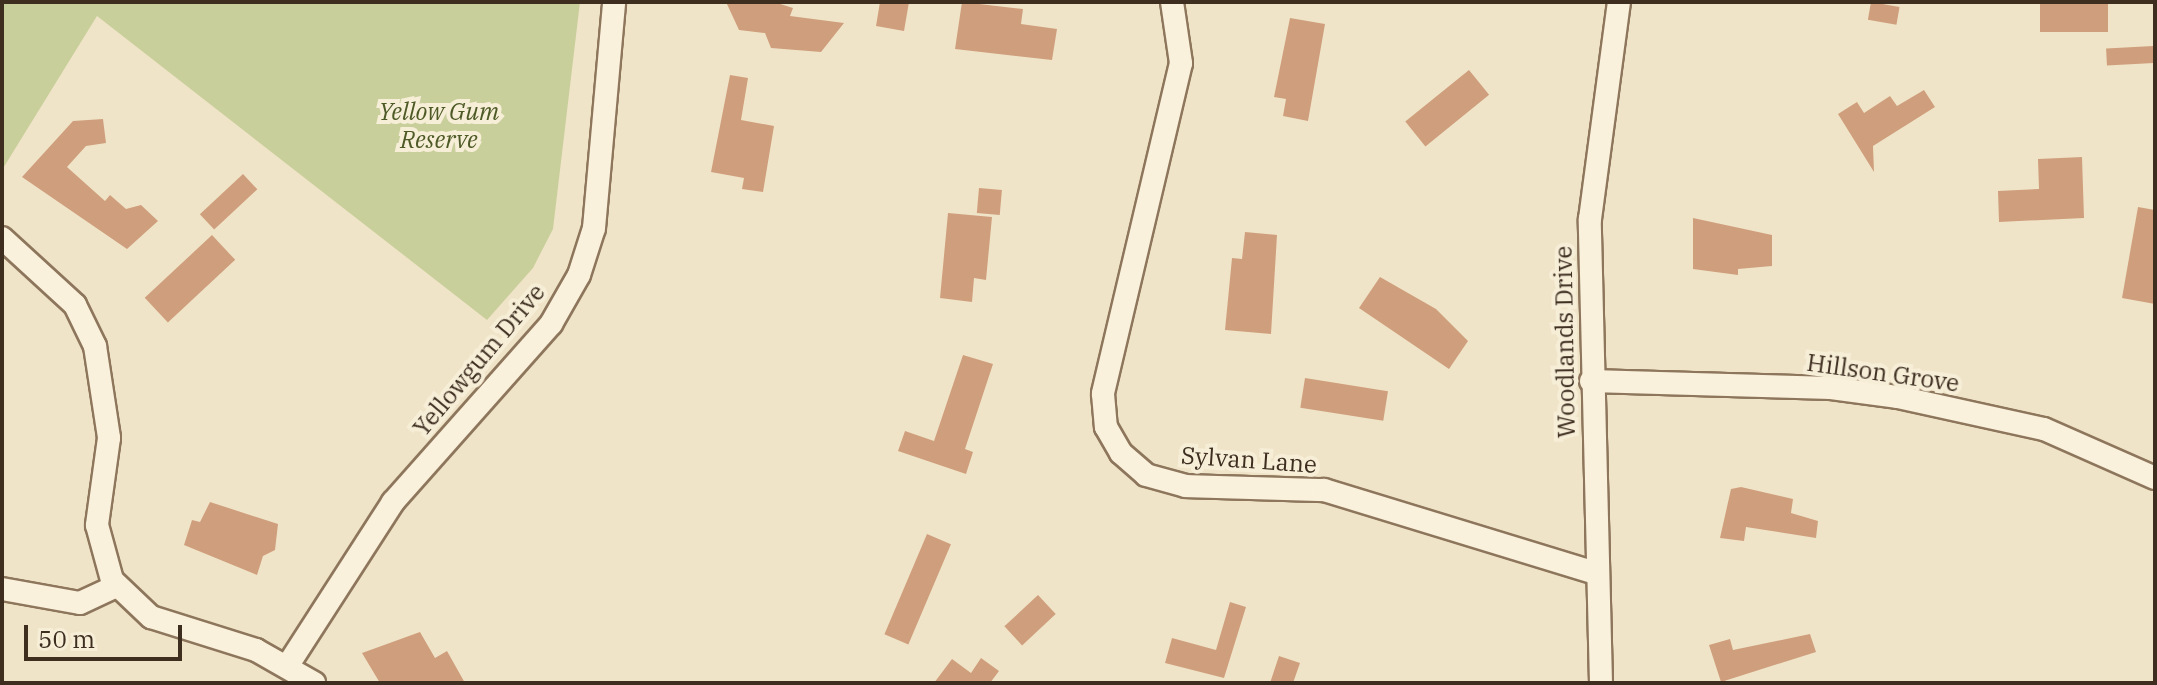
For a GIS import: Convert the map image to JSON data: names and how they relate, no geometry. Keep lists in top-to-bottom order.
{
  "streets": {
    "street": [
      "Woodlands Drive",
      "Yellowgum Drive",
      "Hillson Grove",
      "Sylvan Lane"
    ]
  },
  "crossings": [
    ["Woodlands Drive", "Hillson Grove"],
    ["Woodlands Drive", "Sylvan Lane"]
  ],
  "parks": ["Yellow Gum Reserve"],
  "scale_bar": "50 m"
}
